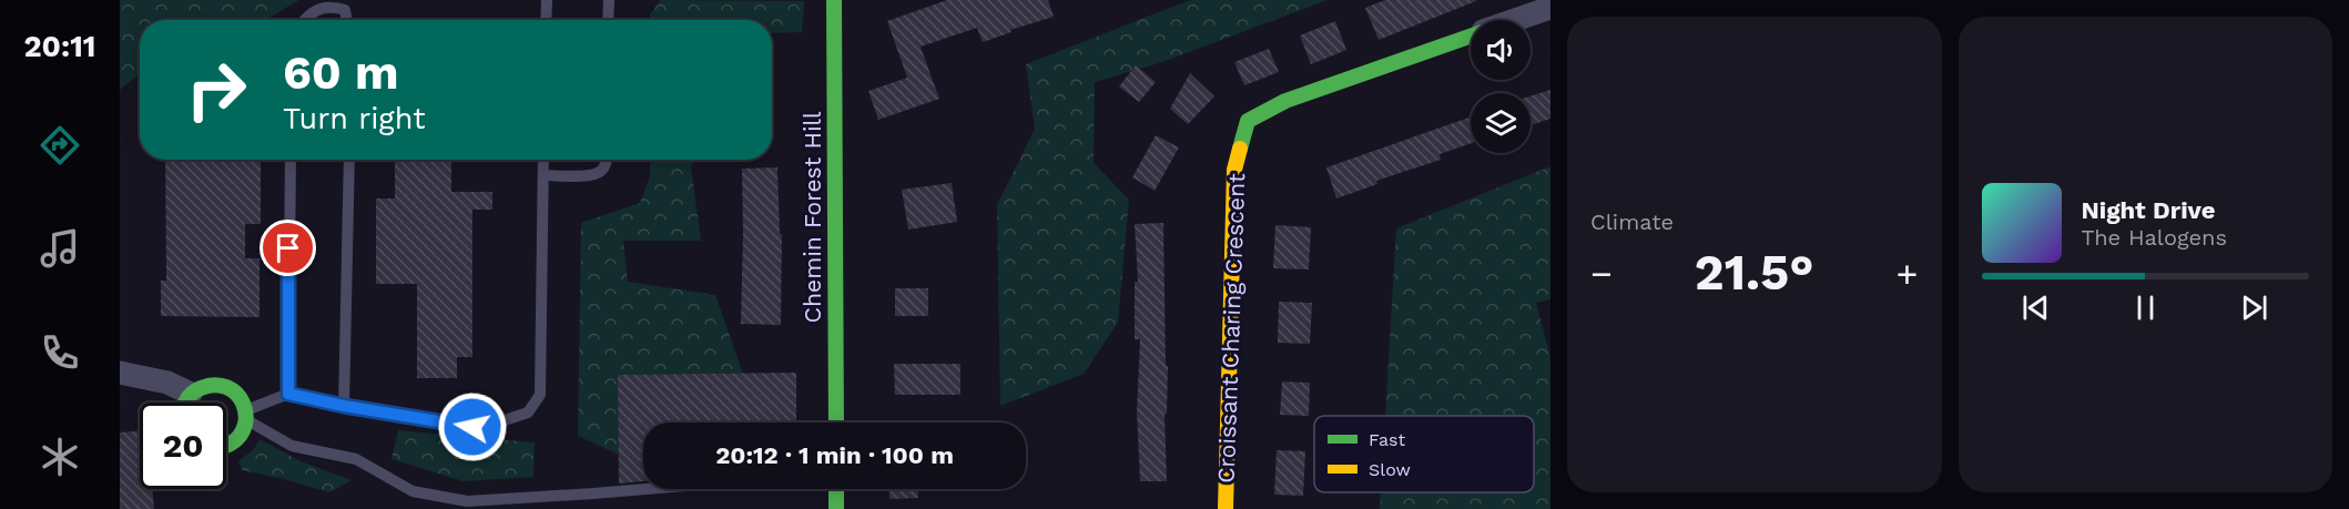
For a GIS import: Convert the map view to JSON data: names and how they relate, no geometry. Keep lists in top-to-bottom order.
{
  "streets": {
    "street": ["Chemin Forest Hill", "Croissant Charing Crescent"]
  },
  "legend": ["Fast", "Slow"],
  "page": {
    "tabs": "20:11",
    "tile": "Climate",
    "turn": ["60 m", "Turn right"],
    "song": ["Night Drive", "The Halogens"],
    "heat": ["−", "21.5°", "+"],
    "limit": "20",
    "trip": "20:12 · 1 min · 100 m"
  }
}
